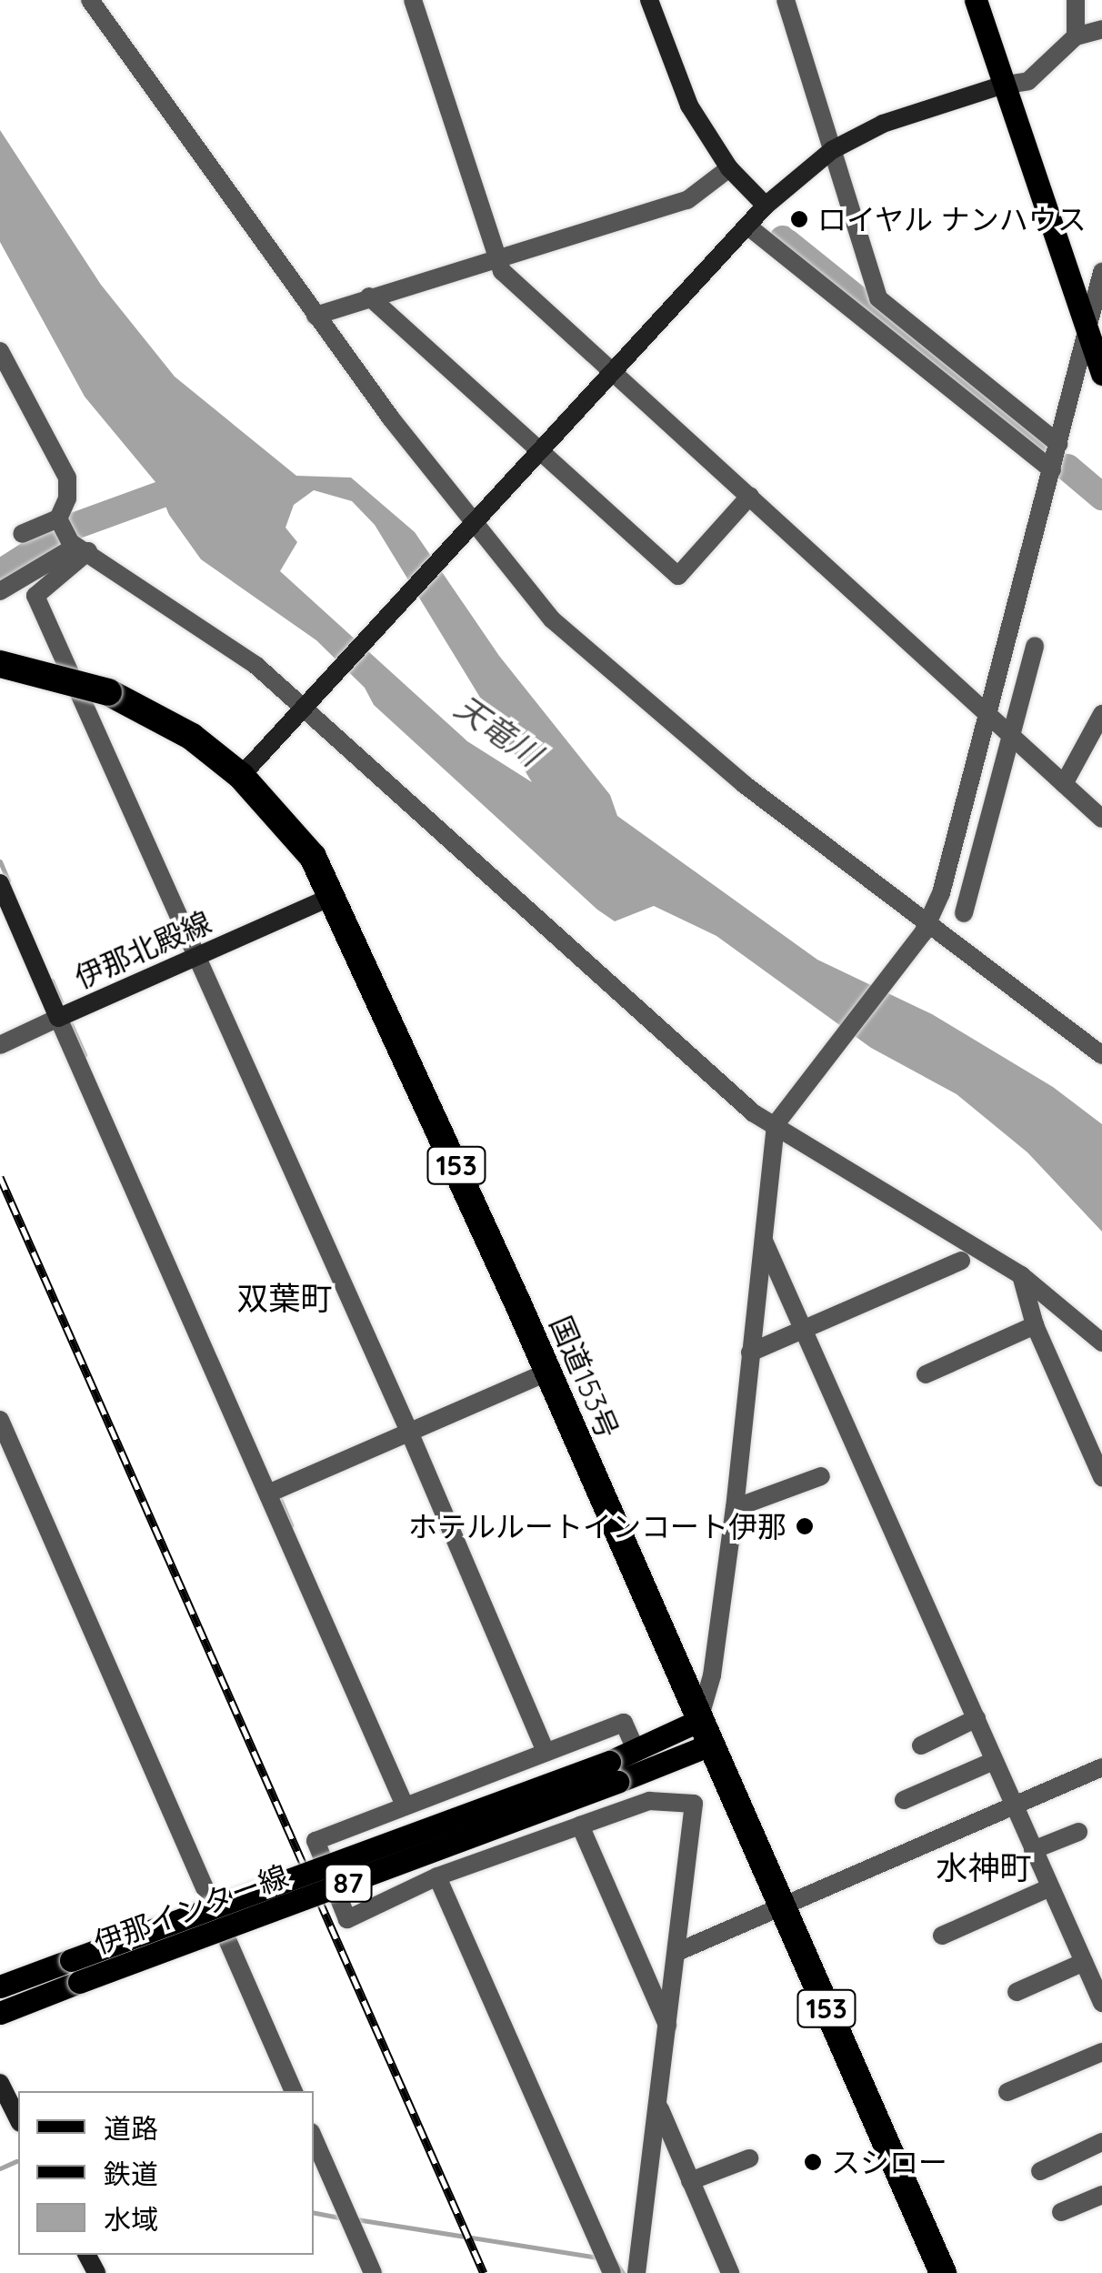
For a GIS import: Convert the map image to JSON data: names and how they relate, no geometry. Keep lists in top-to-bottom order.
{
  "streets": {
    "highway": ["153", "国道153号"],
    "main road": ["87", "伊那インター線"],
    "street": ["伊那北殿線"]
  },
  "crossings": [
    ["伊那北殿線", "国道153号"],
    ["国道153号", "伊那インター線"]
  ],
  "districts": ["双葉町", "水神町"],
  "water": ["天竜川"],
  "places": ["ロイヤル ナンハウス", "ホテルルートインコート伊那", "スシロー"],
  "legend": ["道路", "鉄道", "水域"]
}
